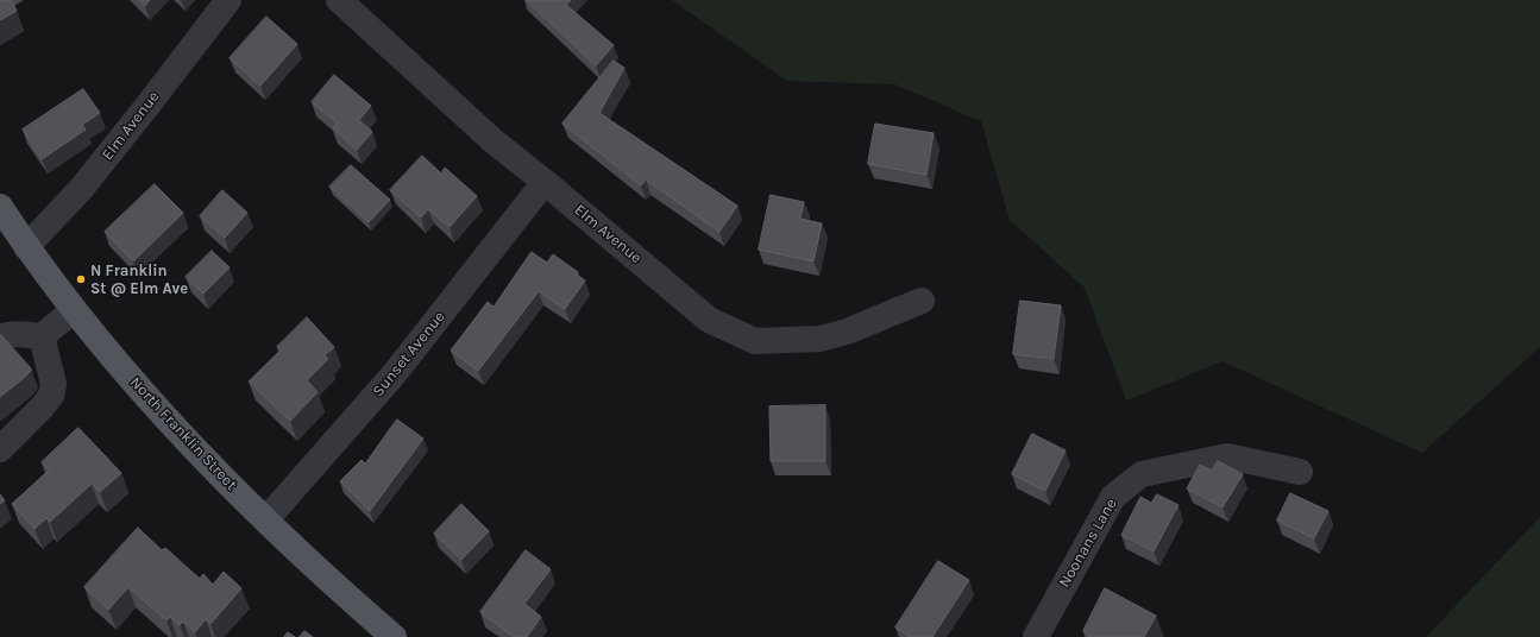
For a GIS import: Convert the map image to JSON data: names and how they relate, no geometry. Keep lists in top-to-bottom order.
{
  "streets": {
    "main road": ["North Franklin Street"],
    "street": ["Elm Avenue", "Sunset Avenue", "Noonans Lane"]
  },
  "crossings": [
    ["Elm Avenue", "Sunset Avenue"],
    ["Elm Avenue", "North Franklin Street"],
    ["Sunset Avenue", "North Franklin Street"]
  ],
  "places": ["N Franklin St @ Elm Ave"]
}
